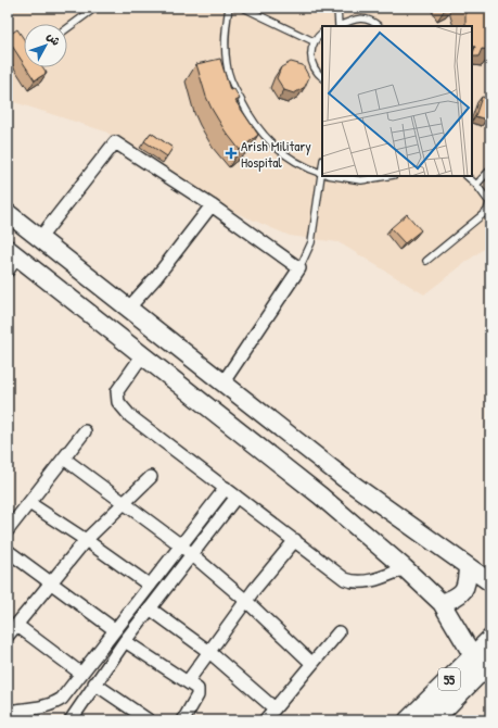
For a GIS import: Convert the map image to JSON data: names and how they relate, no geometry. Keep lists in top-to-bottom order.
{
  "streets": {
    "main road": ["55"]
  },
  "places": {
    "health": ["Arish Military Hospital"]
  },
  "north": "top right"
}
